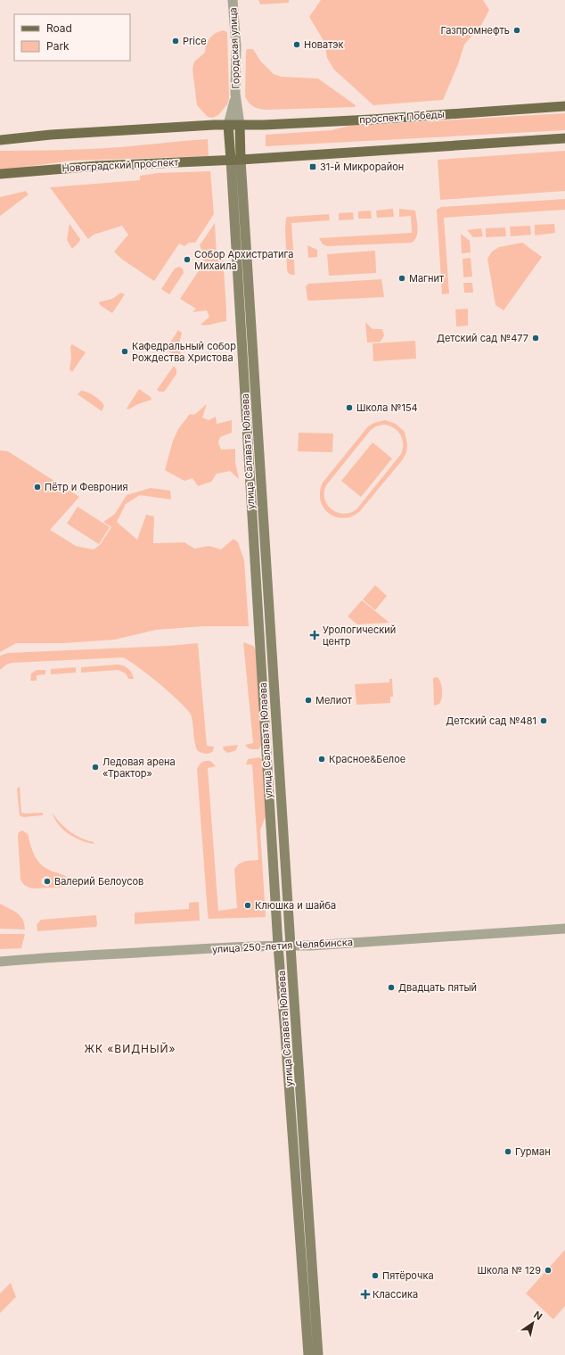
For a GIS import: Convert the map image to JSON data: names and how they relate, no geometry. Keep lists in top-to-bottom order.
{
  "streets": {
    "main road": [
      "Городская улица",
      "проспект Победы",
      "Новоградский проспект",
      "улица Салавата Юлаева"
    ],
    "street": ["улица 250-летия Челябинска"]
  },
  "crossings": [
    ["Городская улица", "проспект Победы"],
    ["Городская улица", "улица Салавата Юлаева"],
    ["Новоградский проспект", "улица Салавата Юлаева"],
    ["улица Салавата Юлаева", "улица 250-летия Челябинска"]
  ],
  "districts": ["ЖК «ВИДНЫЙ»"],
  "places": {
    "other": [
      "Газпромнефть",
      "Price",
      "Новатэк",
      "Собор Архистратига Михаила",
      "Магнит",
      "Детский сад №477",
      "Кафедральный собор Рождества Христова",
      "Школа №154",
      "Пётр и Феврония",
      "Мелиот",
      "Детский сад №481",
      "Красное&Белое",
      "Ледовая арена «Трактор»",
      "Валерий Белоусов",
      "Клюшка и шайба",
      "Двадцать пятый",
      "Гурман",
      "Школа № 129",
      "Пятёрочка"
    ],
    "transit": ["31-й Микрорайон"],
    "health": ["Урологический центр", "Классика"]
  },
  "legend": ["Road", "Park"],
  "north": "top right"
}
